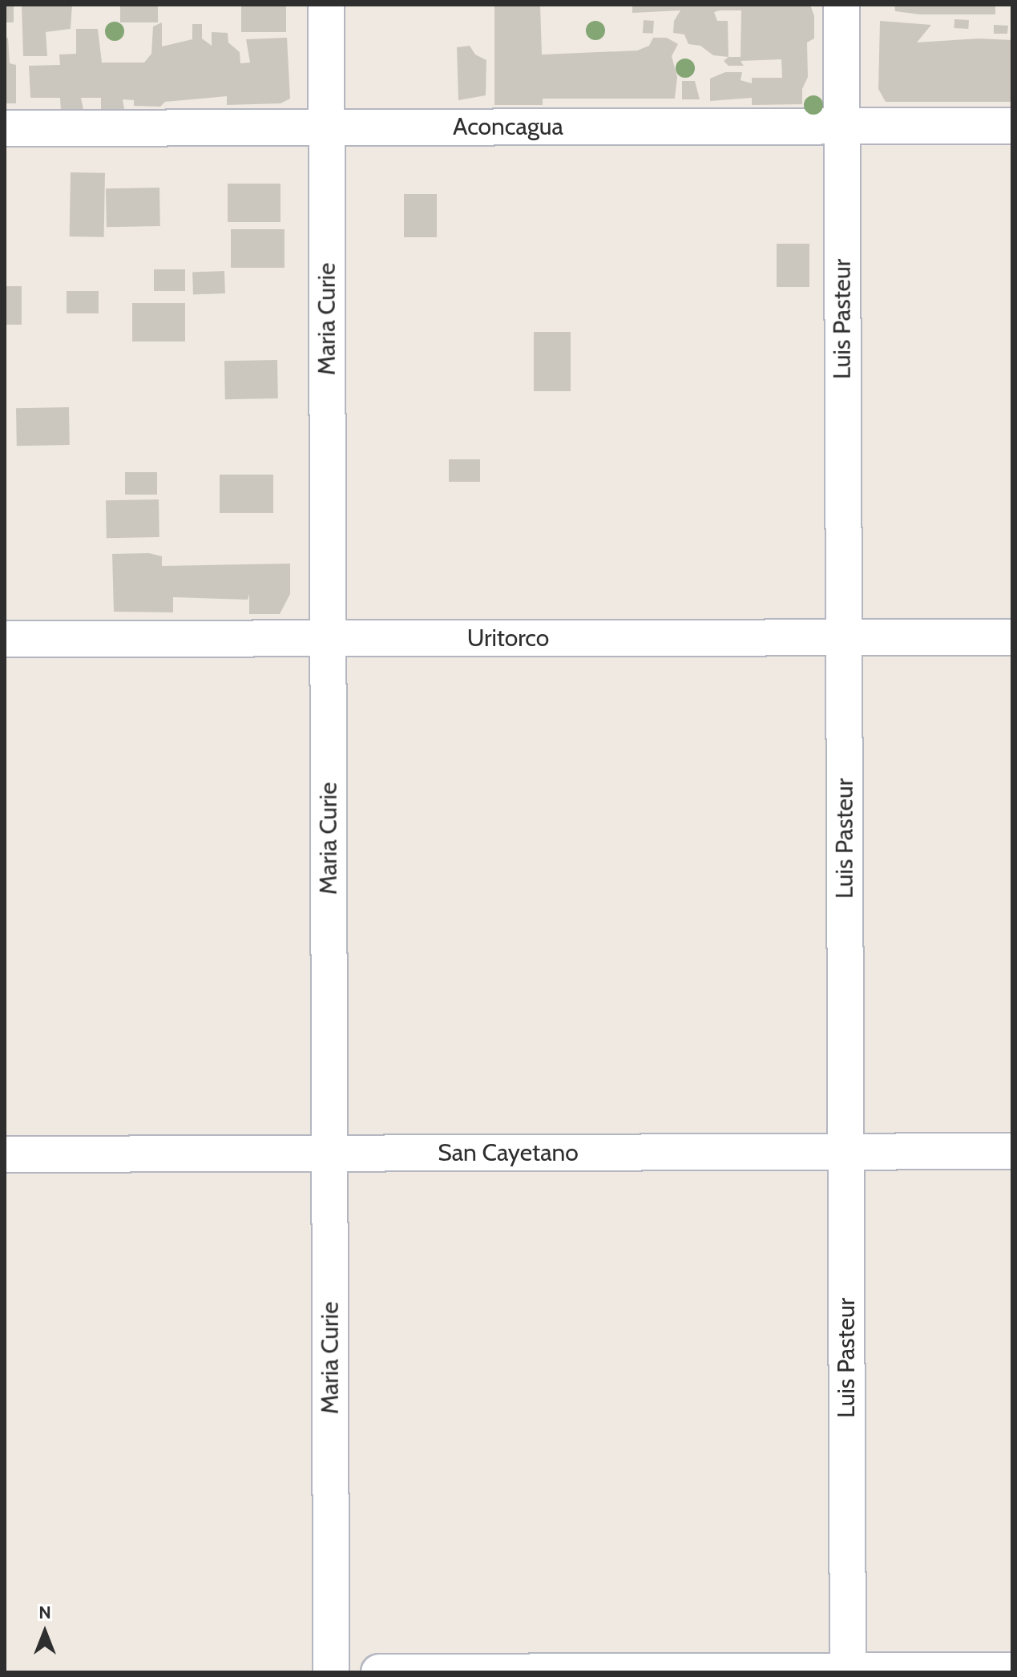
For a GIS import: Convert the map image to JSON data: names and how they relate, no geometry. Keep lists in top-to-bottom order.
{
  "streets": {
    "street": [
      "Aconcagua",
      "Maria Curie",
      "Luis Pasteur",
      "Uritorco",
      "San Cayetano"
    ]
  },
  "crossings": [
    ["Aconcagua", "Maria Curie"],
    ["Aconcagua", "Luis Pasteur"],
    ["Maria Curie", "Uritorco"],
    ["Maria Curie", "San Cayetano"],
    ["Luis Pasteur", "Uritorco"],
    ["Luis Pasteur", "San Cayetano"]
  ],
  "north": "top"
}
